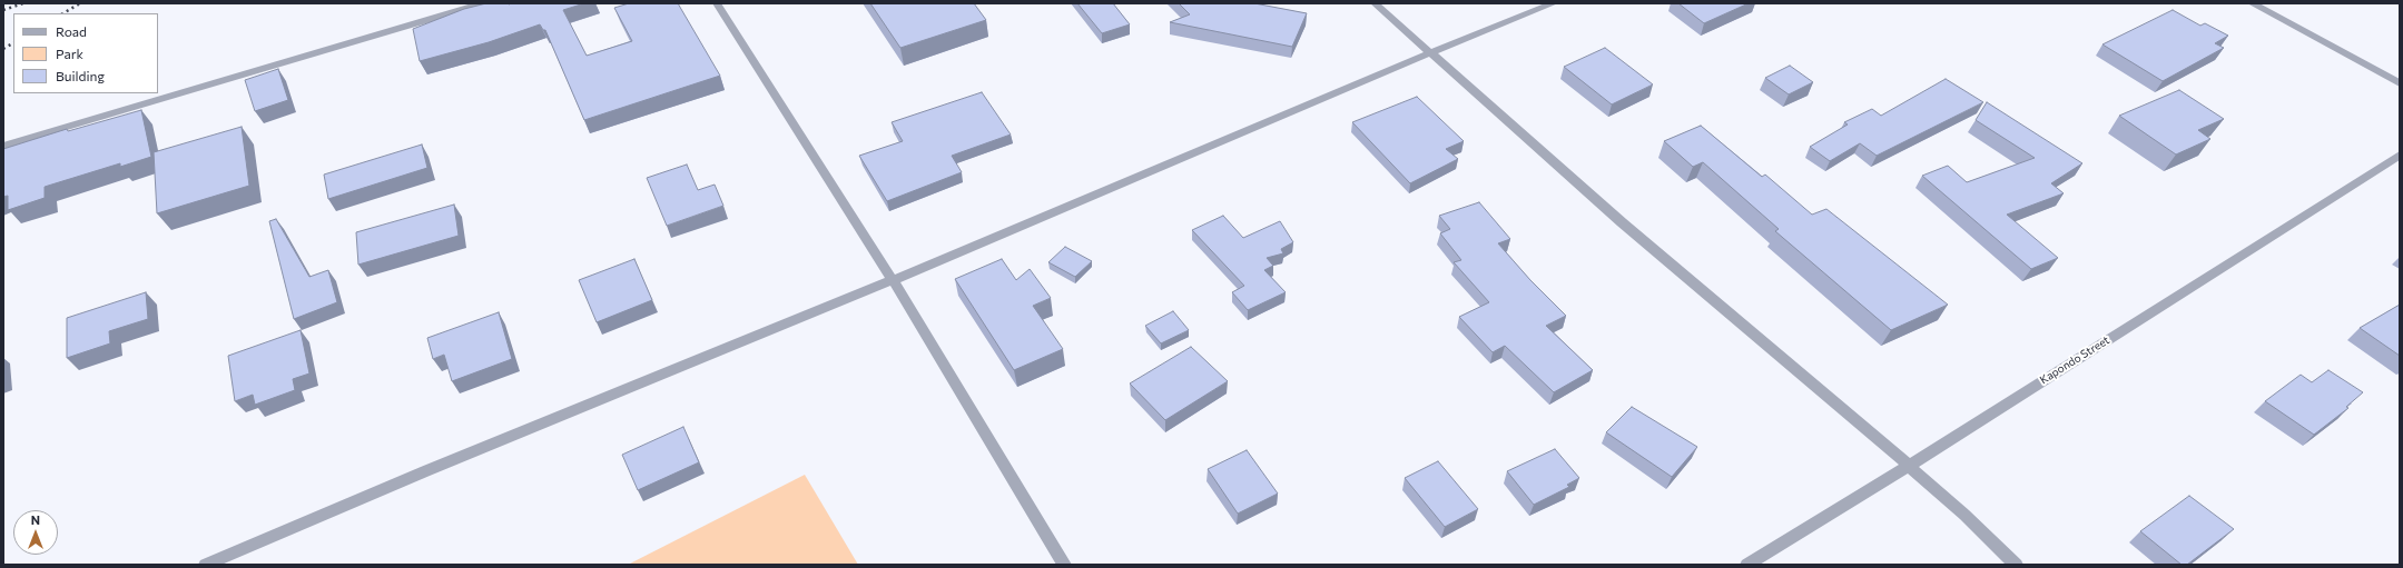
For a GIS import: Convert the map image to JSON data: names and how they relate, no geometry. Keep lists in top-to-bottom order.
{
  "streets": {
    "street": ["Kapondo Street"]
  },
  "legend": ["Road", "Park", "Building"],
  "north": "top"
}
